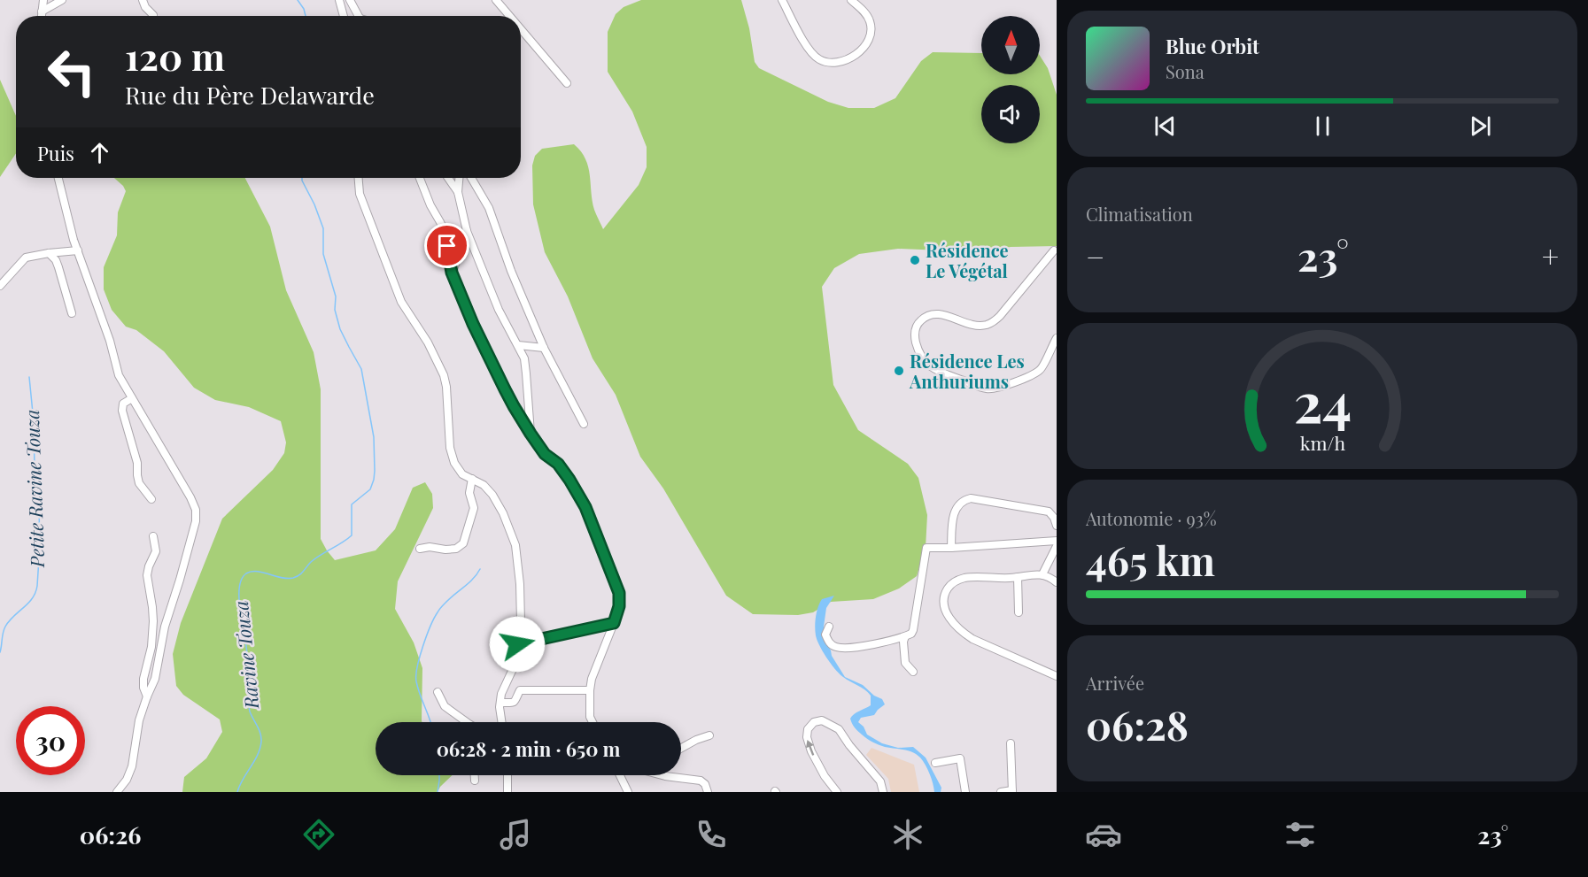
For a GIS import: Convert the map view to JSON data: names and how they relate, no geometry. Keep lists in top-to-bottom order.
{
  "water": ["Petite Ravine Touza", "Ravine Touza"],
  "places": ["Résidence Le Végétal", "Résidence Les Anthuriums"],
  "north": "top",
  "page": {
    "turn": ["120 m", "Rue du Père Delawarde"],
    "song": ["Blue Orbit", "Sona"],
    "then": "Puis",
    "tile": [
      "Climatisation",
      ["Autonomie · 93%", "465 km"],
      ["Arrivée", "06:28"]
    ],
    "heat": ["−", "23°", "+"],
    "limit": "30",
    "trip": "06:28 · 2 min · 650 m",
    "tabs": ["06:26", "23°"],
    "gauge": ["24", "km/h"]
  }
}
